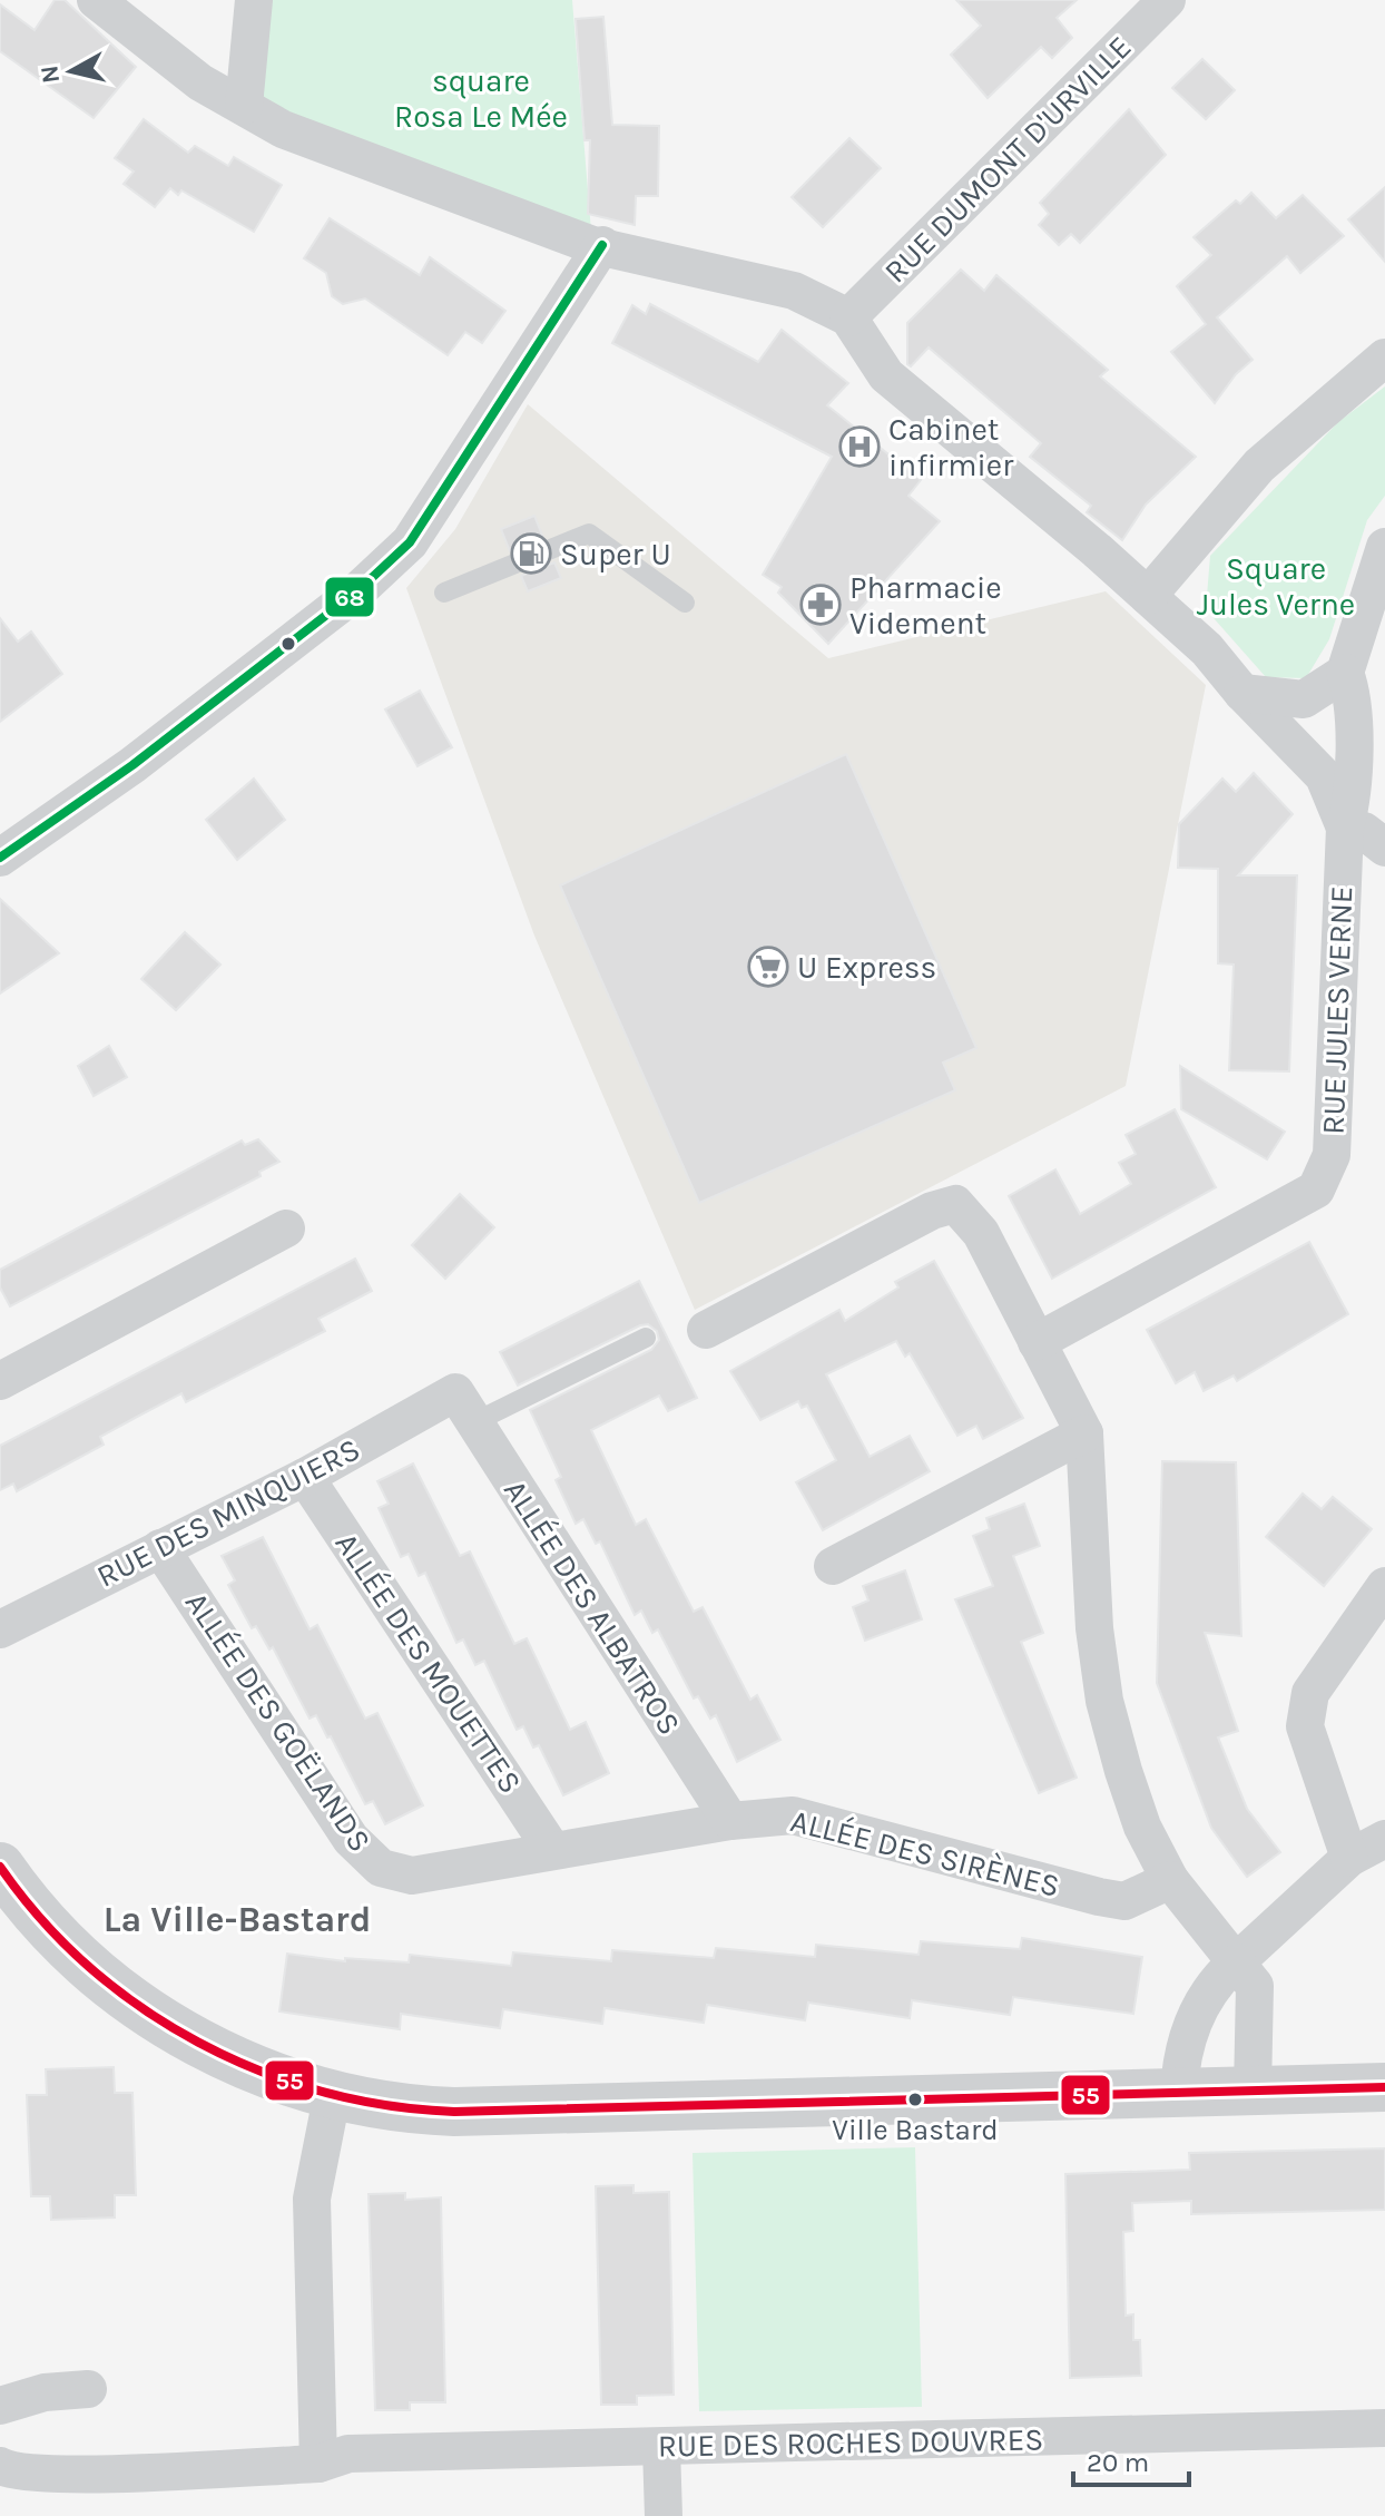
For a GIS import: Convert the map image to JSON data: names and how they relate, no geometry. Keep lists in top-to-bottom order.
{
  "streets": {
    "street": [
      "RUE DUMONT D'URVILLE",
      "RUE JULES VERNE",
      "RUE DES MINQUIERS",
      "ALLÉE DES ALBATROS",
      "ALLÉE DES MOUETTES",
      "ALLÉE DES GOËLANDS",
      "ALLÉE DES SIRÈNES",
      "RUE DES ROCHES DOUVRES"
    ]
  },
  "crossings": [
    ["RUE DES MINQUIERS", "ALLÉE DES ALBATROS"],
    ["RUE DES MINQUIERS", "ALLÉE DES MOUETTES"],
    ["RUE DES MINQUIERS", "ALLÉE DES GOËLANDS"],
    ["ALLÉE DES ALBATROS", "ALLÉE DES SIRÈNES"],
    ["ALLÉE DES MOUETTES", "ALLÉE DES SIRÈNES"],
    ["ALLÉE DES GOËLANDS", "ALLÉE DES SIRÈNES"]
  ],
  "districts": ["La Ville-Bastard"],
  "parks": ["square Rosa Le Mée", "Square Jules Verne"],
  "places": {
    "hospital": ["Cabinet infirmier"],
    "fuel station": ["Super U"],
    "pharmacy": ["Pharmacie Videment"],
    "supermarket": ["U Express"],
    "other": ["Ville Bastard"]
  },
  "lines": ["transit line 68", "transit line 55"],
  "scale_bar": "20 m",
  "north": "left"
}
